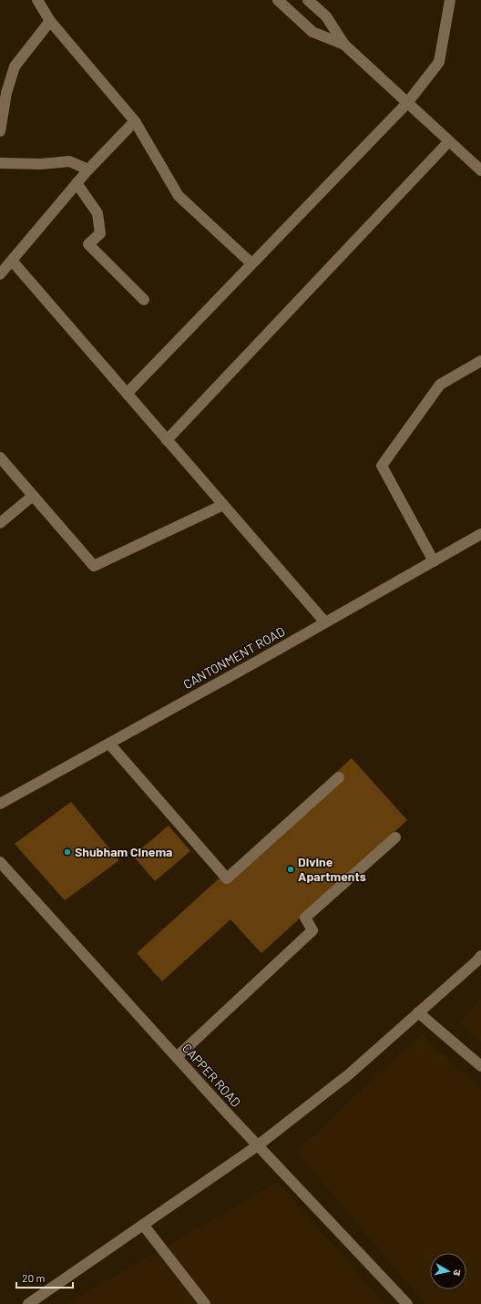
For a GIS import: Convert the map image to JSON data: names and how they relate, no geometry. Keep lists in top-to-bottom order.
{
  "streets": {
    "street": ["CANTONMENT ROAD", "CAPPER ROAD"]
  },
  "places": ["Shubham Cinema", "Divine Apartments"],
  "scale_bar": "20 m",
  "north": "right"
}
